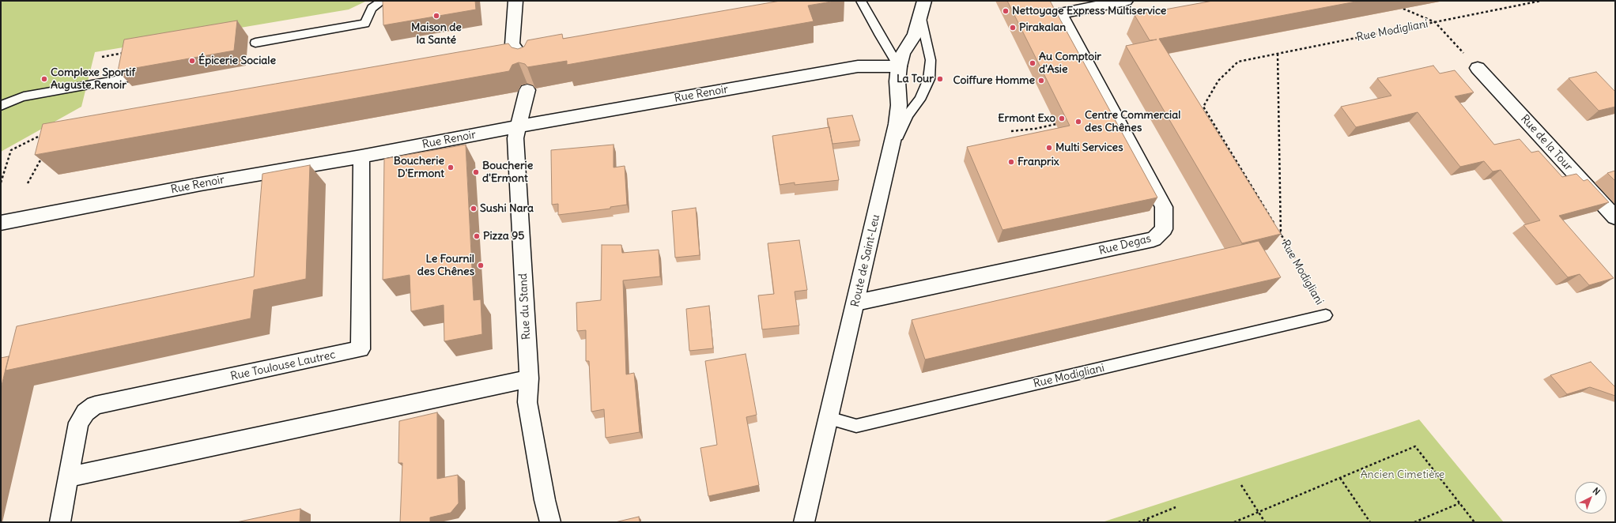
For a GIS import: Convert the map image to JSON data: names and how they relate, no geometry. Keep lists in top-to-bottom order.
{
  "streets": {
    "street": [
      "Rue Renoir",
      "Rue de la Tour",
      "Rue Degas",
      "Route de Saint-Leu",
      "Rue du Stand",
      "Rue Toulouse Lautrec"
    ],
    "lane": ["Rue Modigliani"]
  },
  "crossings": [
    ["Rue Modigliani", "Route de Saint-Leu"],
    ["Rue Renoir", "Route de Saint-Leu"],
    ["Rue Renoir", "Rue du Stand"],
    ["Rue Renoir", "Rue Toulouse Lautrec"],
    ["Rue Degas", "Route de Saint-Leu"]
  ],
  "parks": ["Ancien Cimetière"],
  "places": [
    "Nettoyage Express Multiservice",
    "Maison de la Santé",
    "Pirakalan",
    "Épicerie Sociale",
    "Au Comptoir d'Asie",
    "Complexe Sportif Auguste Renoir",
    "La Tour",
    "Coiffure Homme",
    "Ermont Exo",
    "Centre Commercial des Chênes",
    "Multi Services",
    "Franprix",
    "Boucherie D'Ermont",
    "Boucherie d'Ermont",
    "Sushi Nara",
    "Pizza 95",
    "Le Fournil des Chênes"
  ],
  "north": "top right"
}
